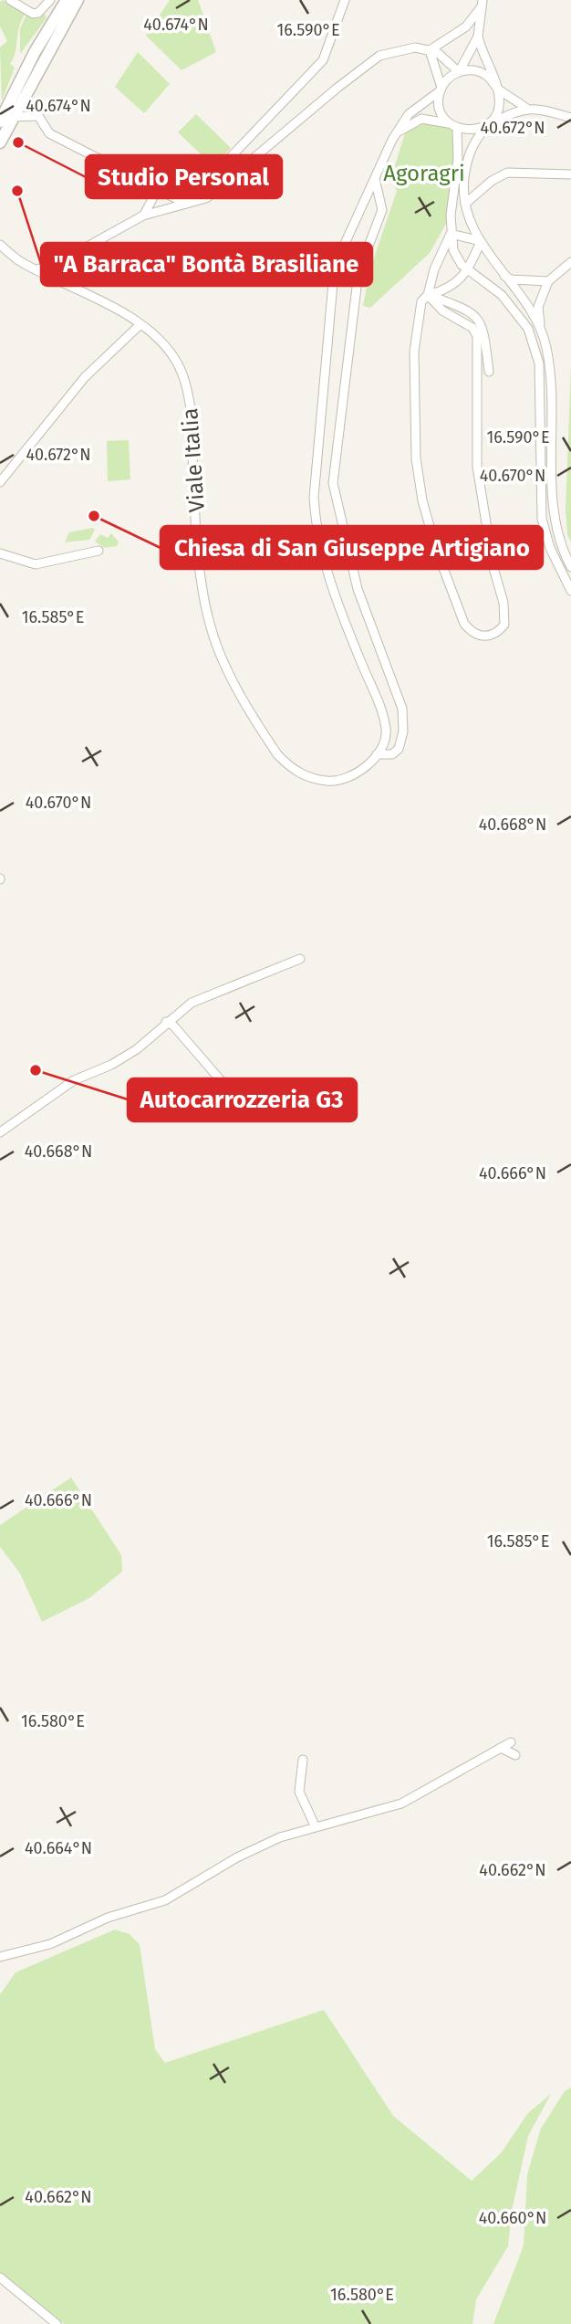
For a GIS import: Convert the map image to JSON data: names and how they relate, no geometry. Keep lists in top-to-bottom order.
{
  "streets": {
    "street": ["Viale Italia"]
  },
  "parks": ["Agoragri"],
  "places": [
    "Studio Personal",
    "\"A Barraca\" Bontà Brasiliane",
    "Chiesa di San Giuseppe Artigiano",
    "Autocarrozzeria G3"
  ],
  "coordinates": [
    "40.674°N",
    "16.590°E",
    "40.672°N",
    "40.670°N",
    "16.585°E",
    "40.668°N",
    "40.666°N",
    "16.580°E",
    "40.664°N",
    "40.662°N",
    "40.660°N"
  ]
}
